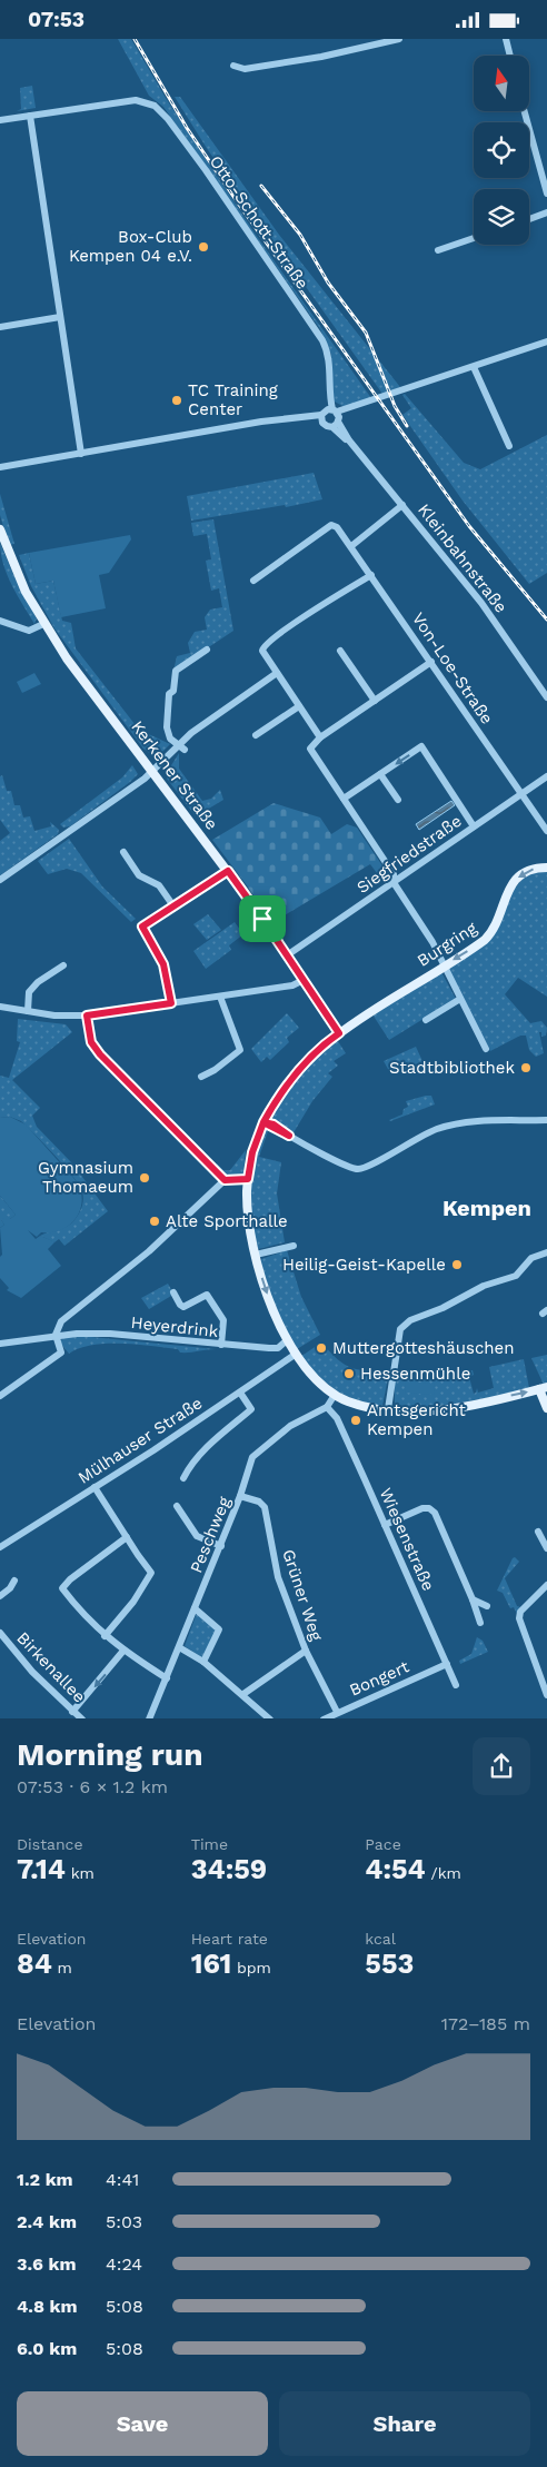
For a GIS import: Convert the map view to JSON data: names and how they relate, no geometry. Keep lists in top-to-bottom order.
{
  "streets": {
    "main road": ["Kerkener Straße", "Burgring"],
    "street": [
      "Otto-Schott-Straße",
      "Kleinbahnstraße",
      "Von-Loe-Straße",
      "Siegfriedstraße",
      "Heyerdrink",
      "Mülhauser Straße",
      "Peschweg",
      "Wiesenstraße",
      "Grüner Weg",
      "Birkenallee",
      "Bongert"
    ]
  },
  "crossings": [
    ["Otto-Schott-Straße", "Kleinbahnstraße"],
    ["Von-Loe-Straße", "Siegfriedstraße"],
    ["Kerkener Straße", "Siegfriedstraße"],
    ["Kerkener Straße", "Burgring"],
    ["Burgring", "Heyerdrink"],
    ["Burgring", "Mülhauser Straße"],
    ["Peschweg", "Wiesenstraße"],
    ["Peschweg", "Grüner Weg"],
    ["Wiesenstraße", "Bongert"],
    ["Grüner Weg", "Bongert"]
  ],
  "districts": ["Kempen"],
  "places": [
    "Box-Club Kempen 04 e.V.",
    "TC Training Center",
    "Stadtbibliothek",
    "Gymnasium Thomaeum",
    "Alte Sporthalle",
    "Heilig-Geist-Kapelle",
    "Muttergotteshäuschen",
    "Hessenmühle",
    "Amtsgericht Kempen"
  ],
  "north": "top",
  "page": {
    "status": "07:53",
    "heading": ["Morning run", "07:53 · 6 × 1.2 km"],
    "stats": [
      ["Distance", "7.14 km"],
      ["Time", "34:59"],
      ["Pace", "4:54 /km"],
      ["Elevation", "84 m"],
      ["Heart rate", "161 bpm"],
      ["kcal", "553"]
    ],
    "chart": ["Elevation", "172–185 m"],
    "list": [
      {
        "name": "1.2 km",
        "note": "4:41"
      },
      {
        "name": "2.4 km",
        "note": "5:03"
      },
      {
        "name": "3.6 km",
        "note": "4:24"
      },
      {
        "name": "4.8 km",
        "note": "5:08"
      },
      {
        "name": "6.0 km",
        "note": "5:08"
      }
    ],
    "buttons": ["Save", "Share"]
  }
}
